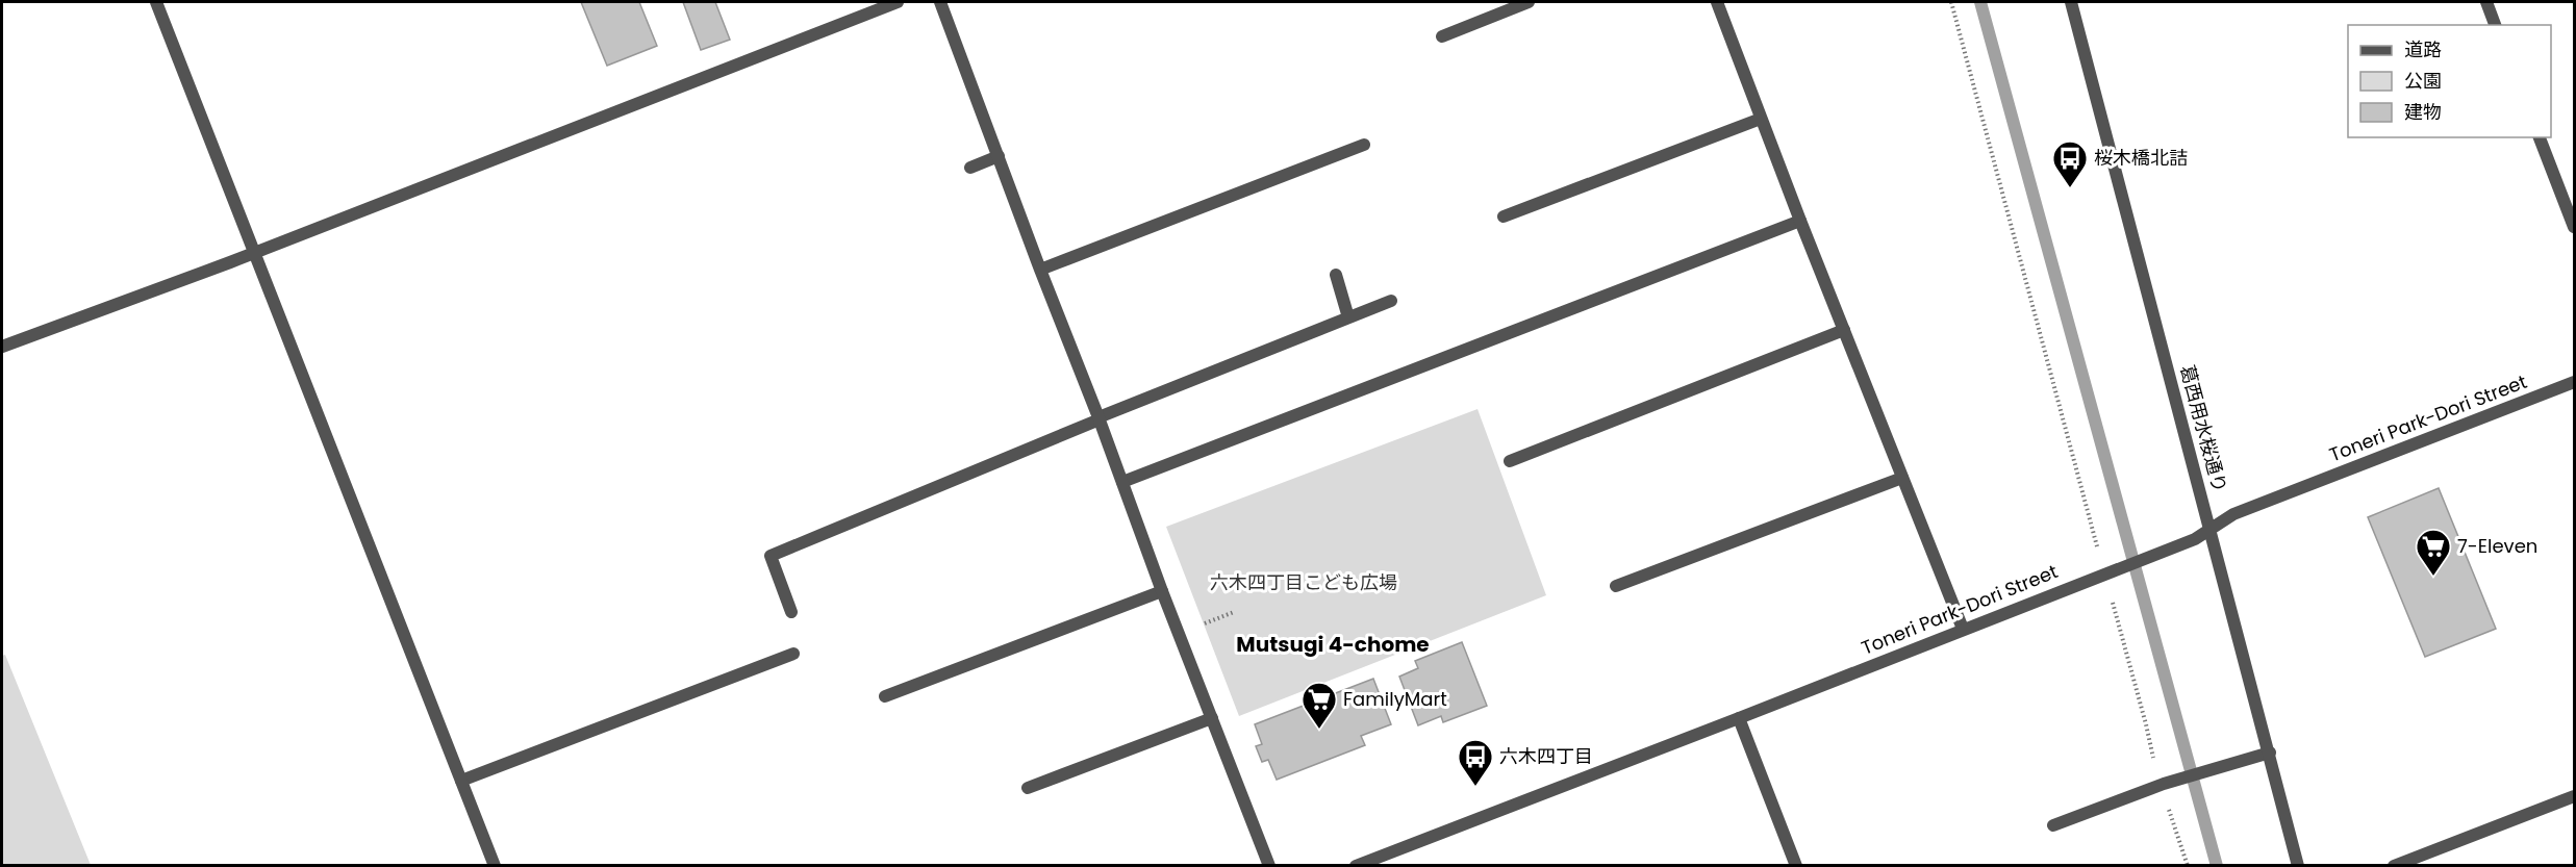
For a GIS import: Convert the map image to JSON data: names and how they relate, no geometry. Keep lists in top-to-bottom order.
{
  "streets": {
    "street": ["Toneri Park-Dori Street", "葛西用水桜通り"]
  },
  "crossings": [
    ["Toneri Park-Dori Street", "葛西用水桜通り"]
  ],
  "districts": ["Mutsugi 4-chome"],
  "parks": ["六木四丁目こども広場"],
  "places": {
    "bus stop": ["桜木橋北詰", "六木四丁目"],
    "supermarket": ["7-Eleven", "FamilyMart"]
  },
  "legend": ["道路", "公園", "建物"]
}
